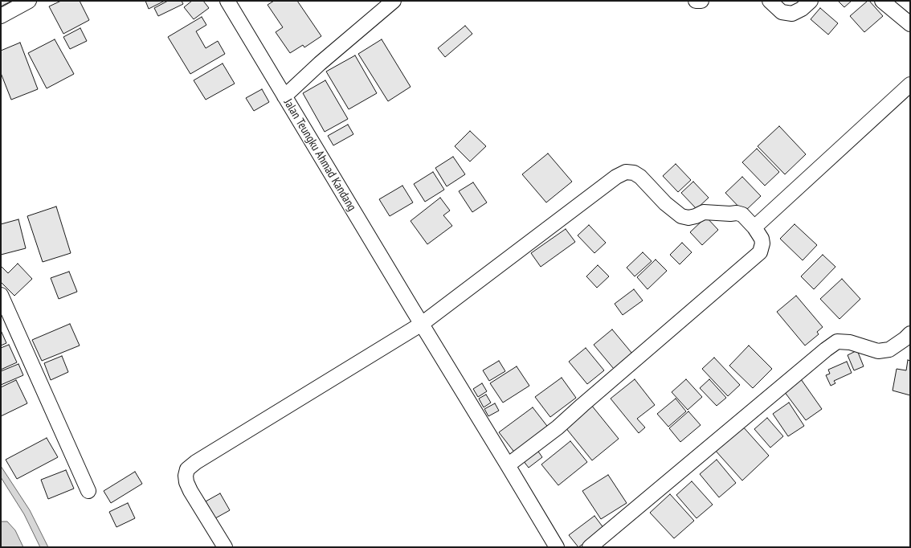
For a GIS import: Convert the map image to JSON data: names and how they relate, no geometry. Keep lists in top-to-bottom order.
{
  "streets": {
    "street": ["Jalan Teungku Ahmad Kandang"]
  }
}
